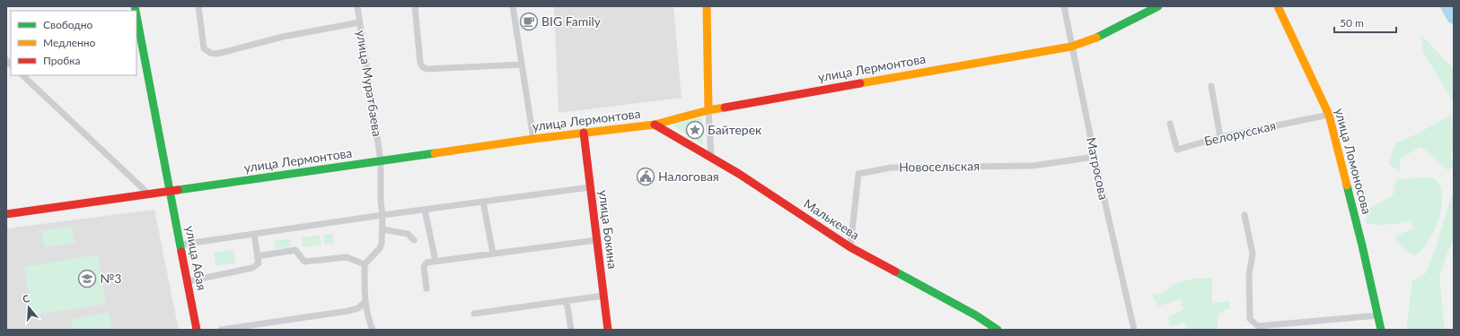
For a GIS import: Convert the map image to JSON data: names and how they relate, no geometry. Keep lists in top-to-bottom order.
{
  "streets": {
    "main road": [
      "улица Лермонтова",
      "улица Ломоносова",
      "Малькеева",
      "улица Бокина",
      "улица Абая"
    ],
    "street": [
      "улица Муратбаева",
      "Белорусская",
      "Новосельская",
      "Матросова"
    ]
  },
  "crossings": [
    ["улица Лермонтова", "улица Муратбаева"],
    ["улица Лермонтова", "Матросова"],
    ["улица Лермонтова", "Малькеева"],
    ["улица Лермонтова", "улица Бокина"],
    ["улица Лермонтова", "улица Абая"],
    ["Белорусская", "улица Ломоносова"],
    ["Новосельская", "Матросова"],
    ["Новосельская", "Малькеева"]
  ],
  "places": {
    "cafe": ["BIG Family"],
    "place": ["Байтерек"],
    "public building": ["Налоговая"],
    "school or university": ["№3"]
  },
  "legend": ["Свободно", "Медленно", "Пробка"],
  "scale_bar": "50 m",
  "north": "top"
}
